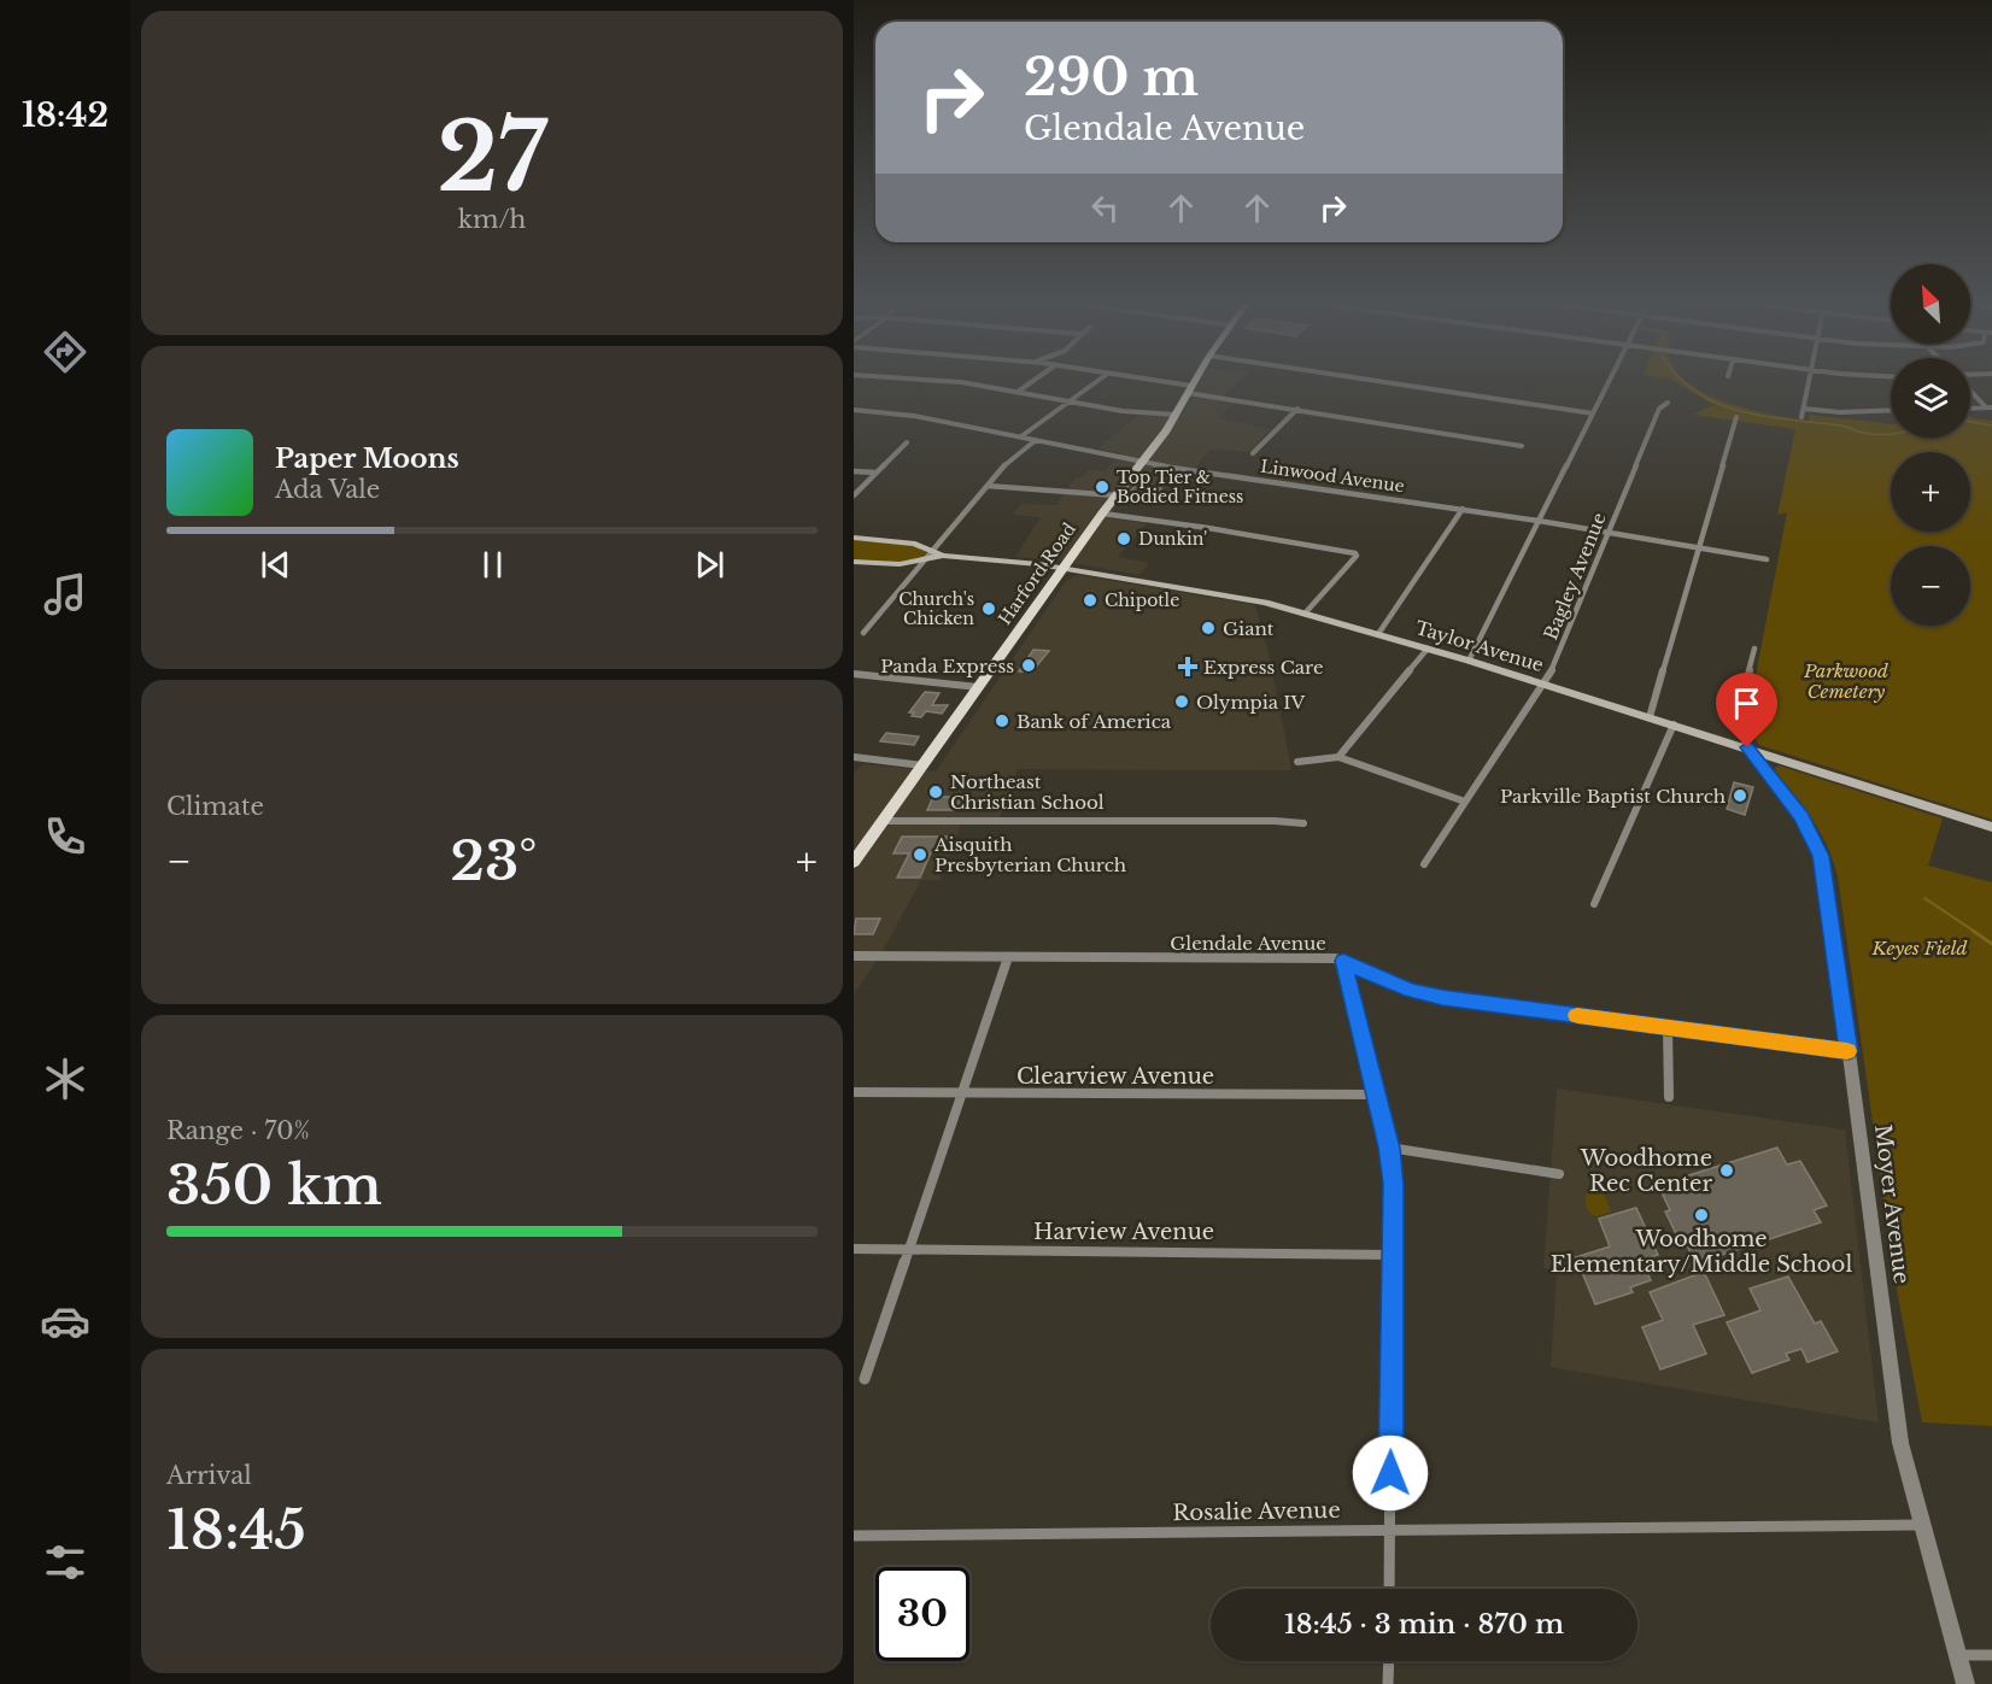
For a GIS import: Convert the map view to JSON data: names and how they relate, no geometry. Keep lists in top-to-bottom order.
{
  "streets": {
    "main road": ["Harford Road", "Taylor Avenue"],
    "street": [
      "Linwood Avenue",
      "Bagley Avenue",
      "Glendale Avenue",
      "Clearview Avenue",
      "Moyer Avenue",
      "Harview Avenue",
      "Rosalie Avenue"
    ]
  },
  "crossings": [
    ["Linwood Avenue", "Harford Road"],
    ["Linwood Avenue", "Bagley Avenue"],
    ["Harford Road", "Taylor Avenue"],
    ["Bagley Avenue", "Taylor Avenue"],
    ["Taylor Avenue", "Moyer Avenue"],
    ["Glendale Avenue", "Moyer Avenue"],
    ["Moyer Avenue", "Rosalie Avenue"]
  ],
  "parks": ["Parkwood Cemetery", "Keyes Field"],
  "places": {
    "other": [
      "Top Tier & Bodied Fitness",
      "Dunkin'",
      "Chipotle",
      "Church's Chicken",
      "Giant",
      "Panda Express",
      "Olympia IV",
      "Bank of America",
      "Northeast Christian School",
      "Parkville Baptist Church",
      "Aisquith Presbyterian Church",
      "Woodhome Rec Center",
      "Woodhome Elementary/Middle School"
    ],
    "health": ["Express Care"]
  },
  "north": "top left",
  "page": {
    "tabs": "18:42",
    "tile": [
      ["27", "km/h"],
      "Climate",
      ["Range · 70%", "350 km"],
      ["Arrival", "18:45"]
    ],
    "turn": ["290 m", "Glendale Avenue"],
    "map_buttons": ["+", "−"],
    "song": ["Paper Moons", "Ada Vale"],
    "heat": ["−", "23°", "+"],
    "limit": "30",
    "trip": "18:45 · 3 min · 870 m"
  }
}
